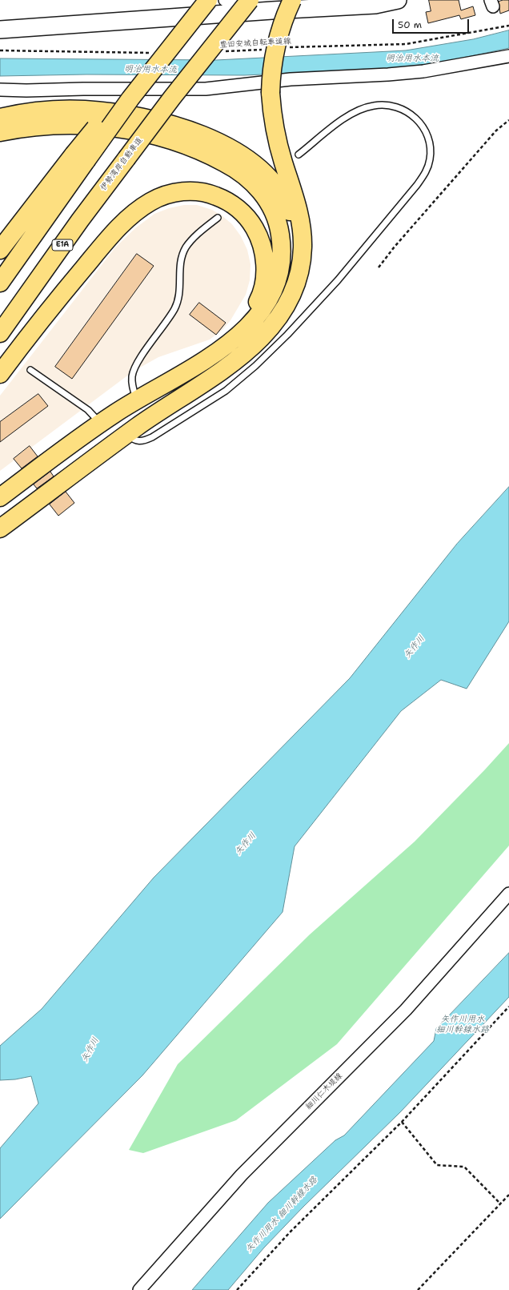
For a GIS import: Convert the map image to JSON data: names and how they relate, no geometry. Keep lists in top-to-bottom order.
{
  "streets": {
    "highway": ["伊勢湾岸自動車道", "E1A"],
    "street": ["細川仁木堤線"],
    "path": ["豊田安城自転車道線"]
  },
  "water": ["明治用水本流", "矢作川", "矢作川用水 細川幹線水路"],
  "scale_bar": "50 m"
}
